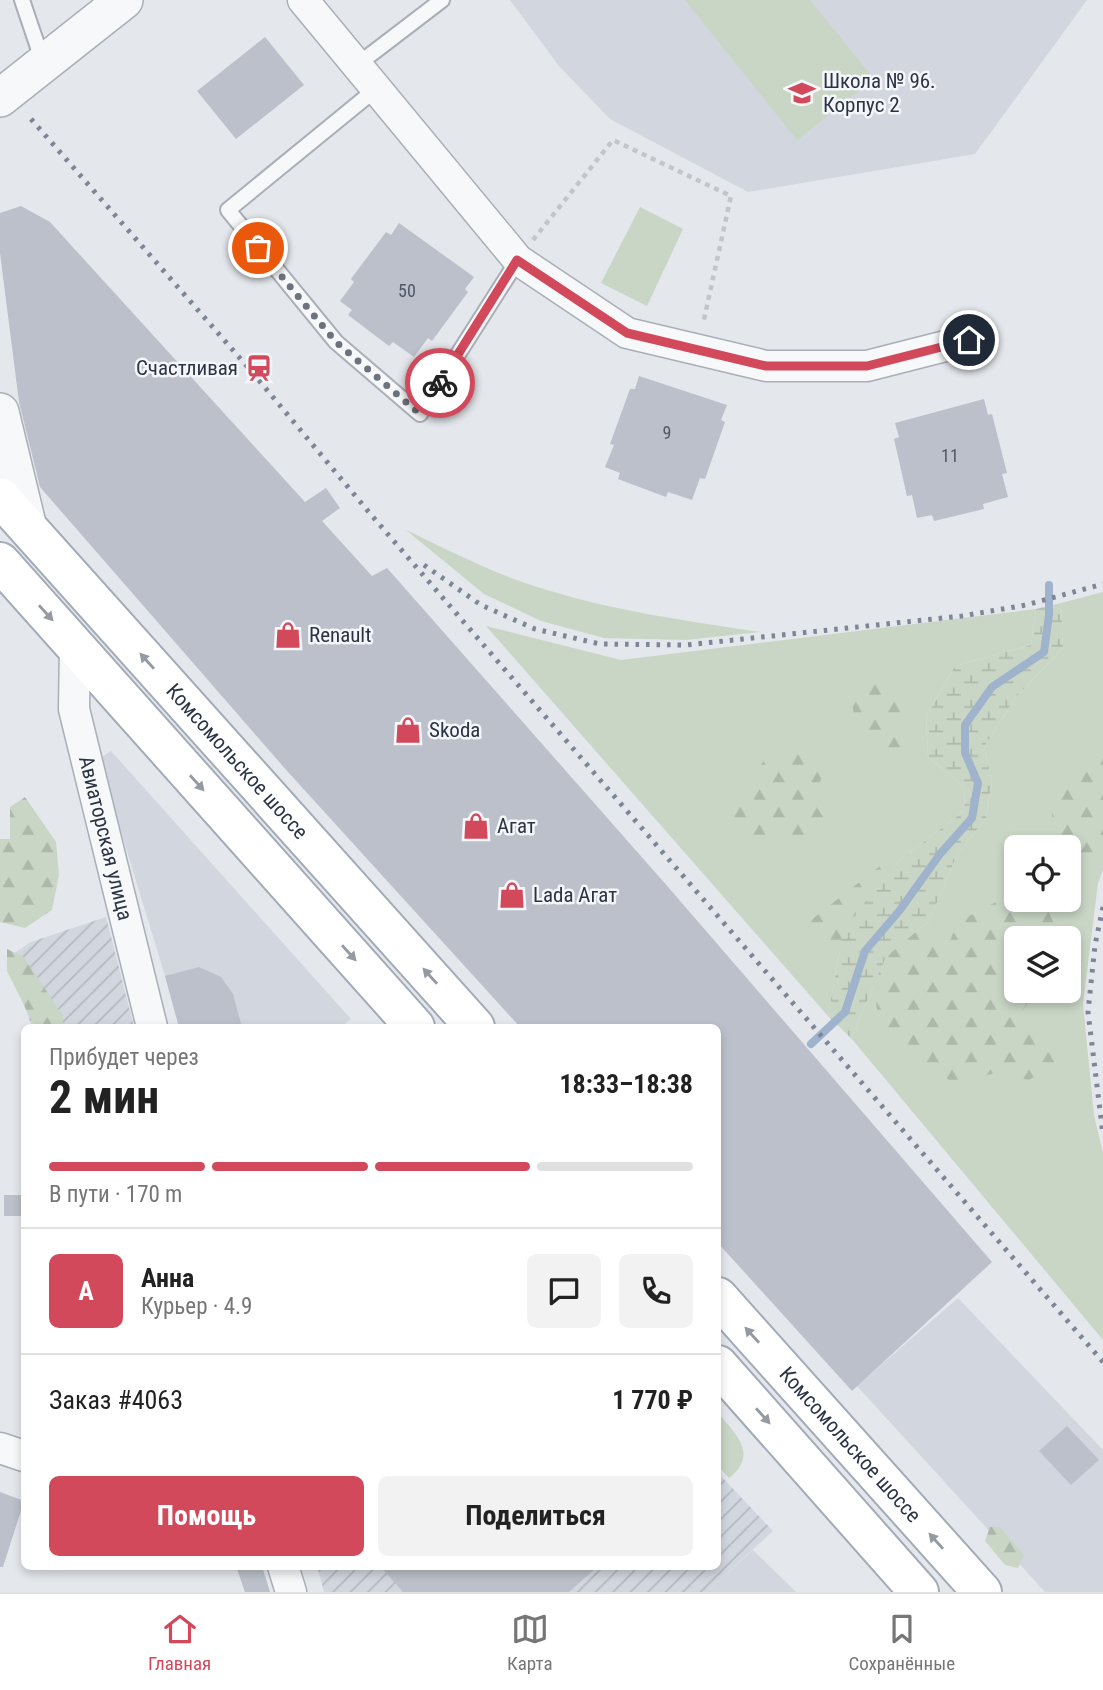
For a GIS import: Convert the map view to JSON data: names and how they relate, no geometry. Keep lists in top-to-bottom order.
{
  "streets": {
    "main road": ["Комсомольское шоссе"],
    "street": ["Авиаторская улица"]
  },
  "crossings": [
    ["Комсомольское шоссе", "Авиаторская улица"]
  ],
  "places": {
    "school or university": ["Школа № 96. Корпус 2"],
    "station": ["Счастливая"],
    "shop": [
      "Renault",
      "Skoda",
      "Агат",
      "Lada Агат"
    ]
  },
  "house_numbers": ["50", "9", "11"],
  "page": {
    "heading": ["2 мин", "Прибудет через", "18:33–18:38"],
    "panel": [
      "Анна",
      "Курьер · 4.9",
      "Заказ #4063",
      "1 770 ₽"
    ],
    "bar": "В пути · 170 m",
    "round": "А",
    "buttons": ["Помощь", "Поделиться"],
    "tabs": ["Главная", "Карта", "Сохранённые"]
  }
}
